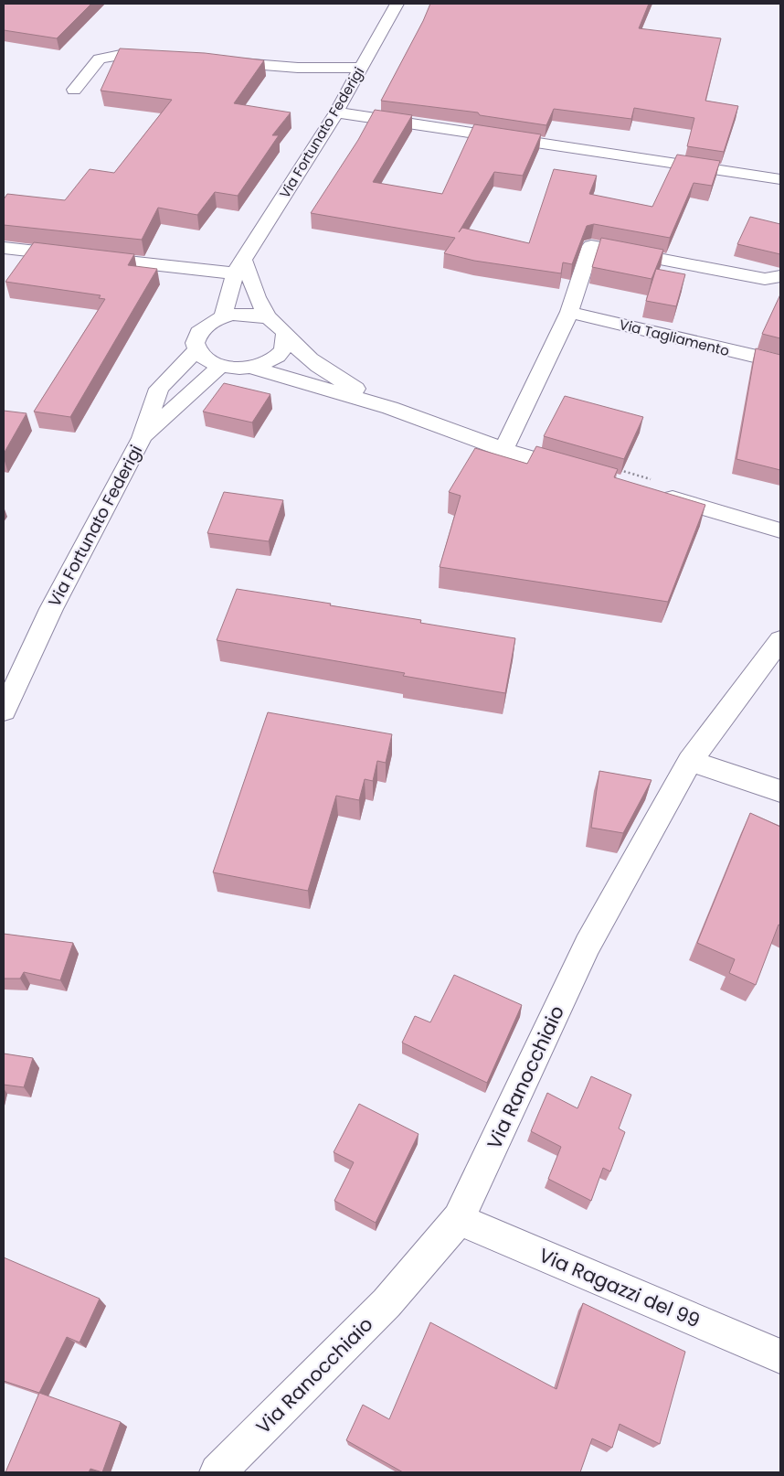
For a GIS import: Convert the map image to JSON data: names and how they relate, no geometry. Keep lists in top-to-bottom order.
{
  "streets": {
    "street": [
      "Via Fortunato Federigi",
      "Via Tagliamento",
      "Via Ranocchiaio",
      "Via Ragazzi del 99"
    ]
  },
  "crossings": [
    ["Via Ranocchiaio", "Via Ragazzi del 99"]
  ]
}
